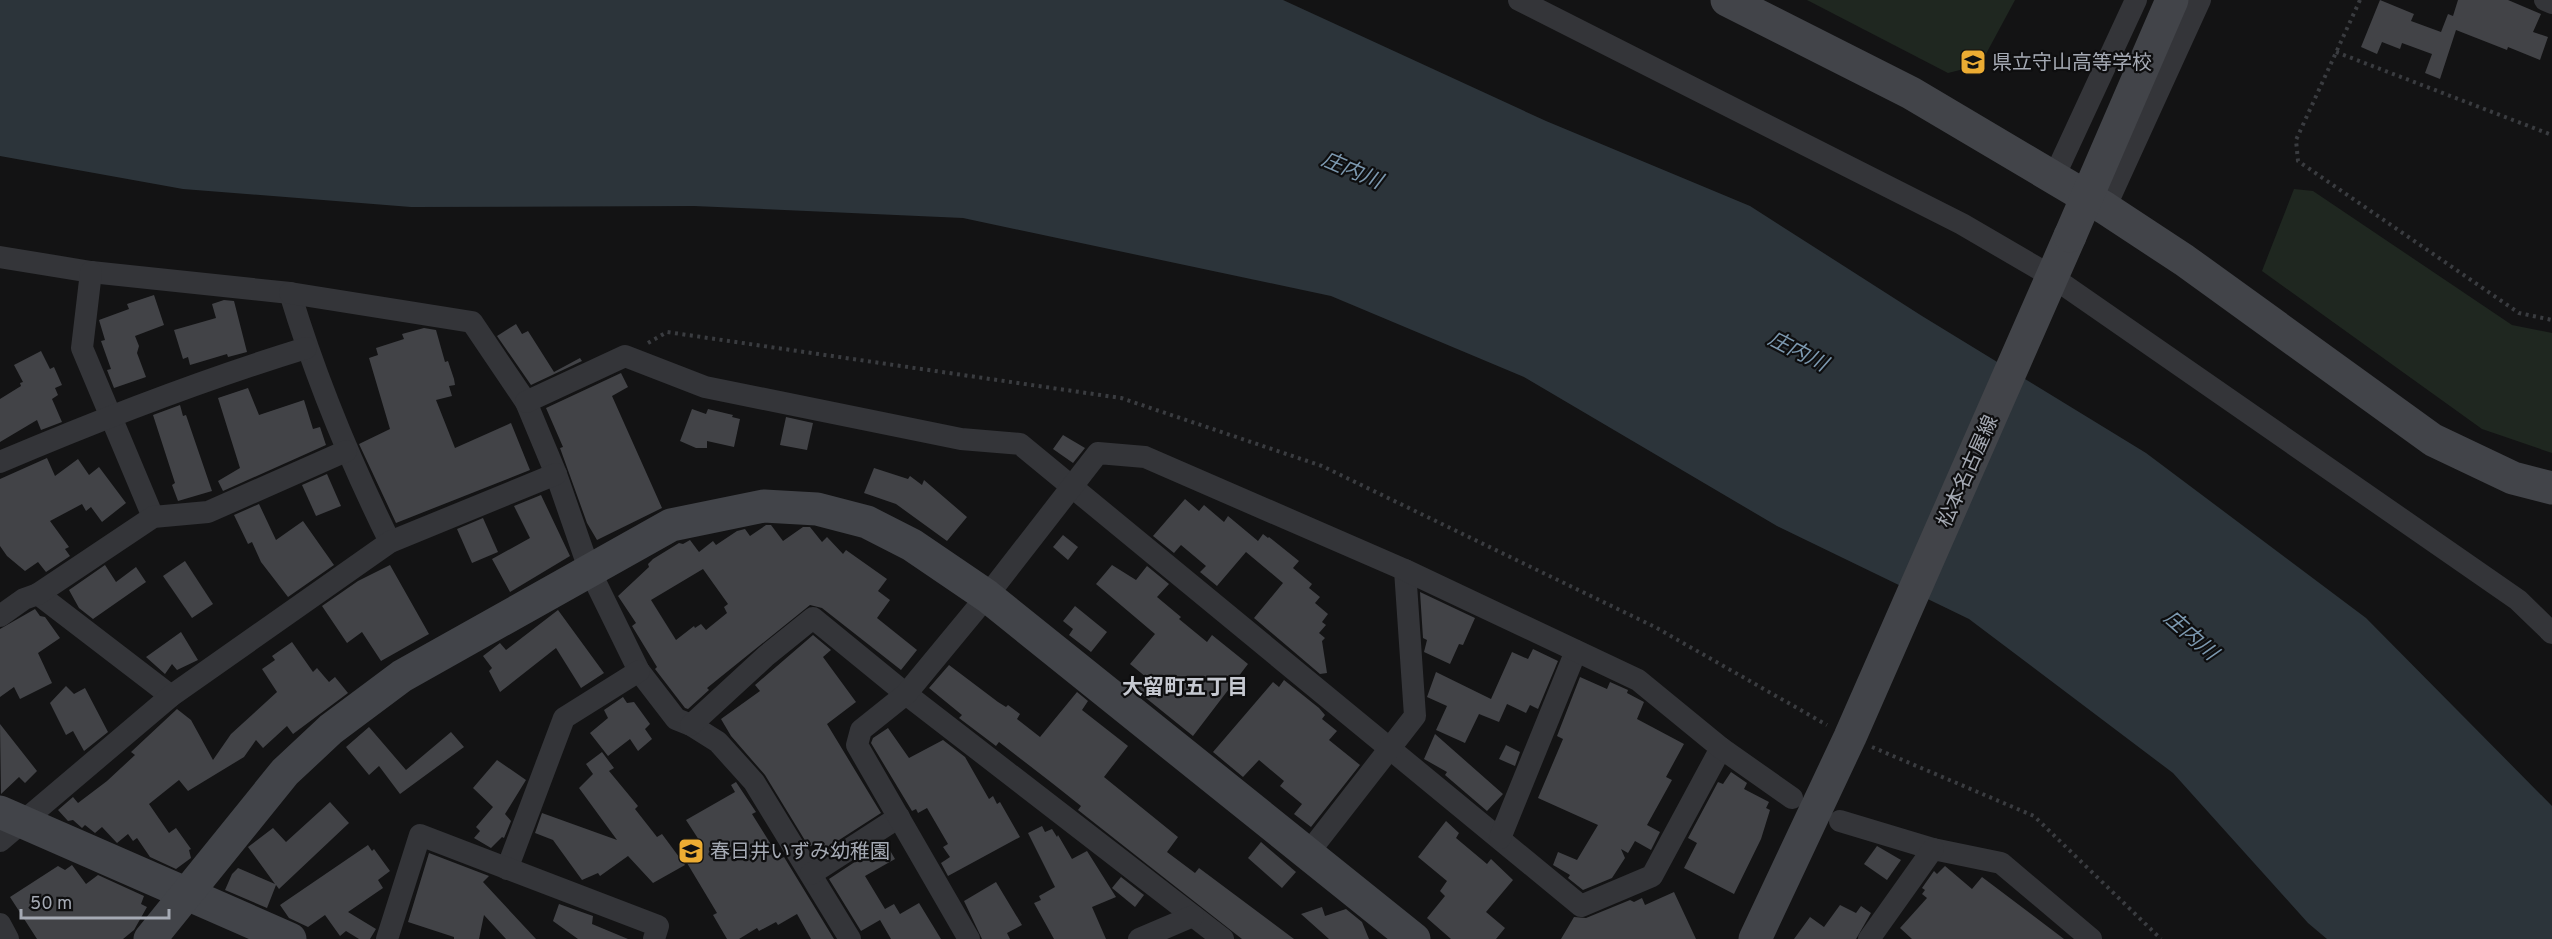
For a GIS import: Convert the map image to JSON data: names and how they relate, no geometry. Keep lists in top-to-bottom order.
{
  "streets": {
    "street": ["松本名古屋線"]
  },
  "districts": ["大留町五丁目"],
  "water": ["庄内川"],
  "places": {
    "school or university": ["県立守山高等学校", "春日井いずみ幼稚園"]
  },
  "scale_bar": "50 m"
}
